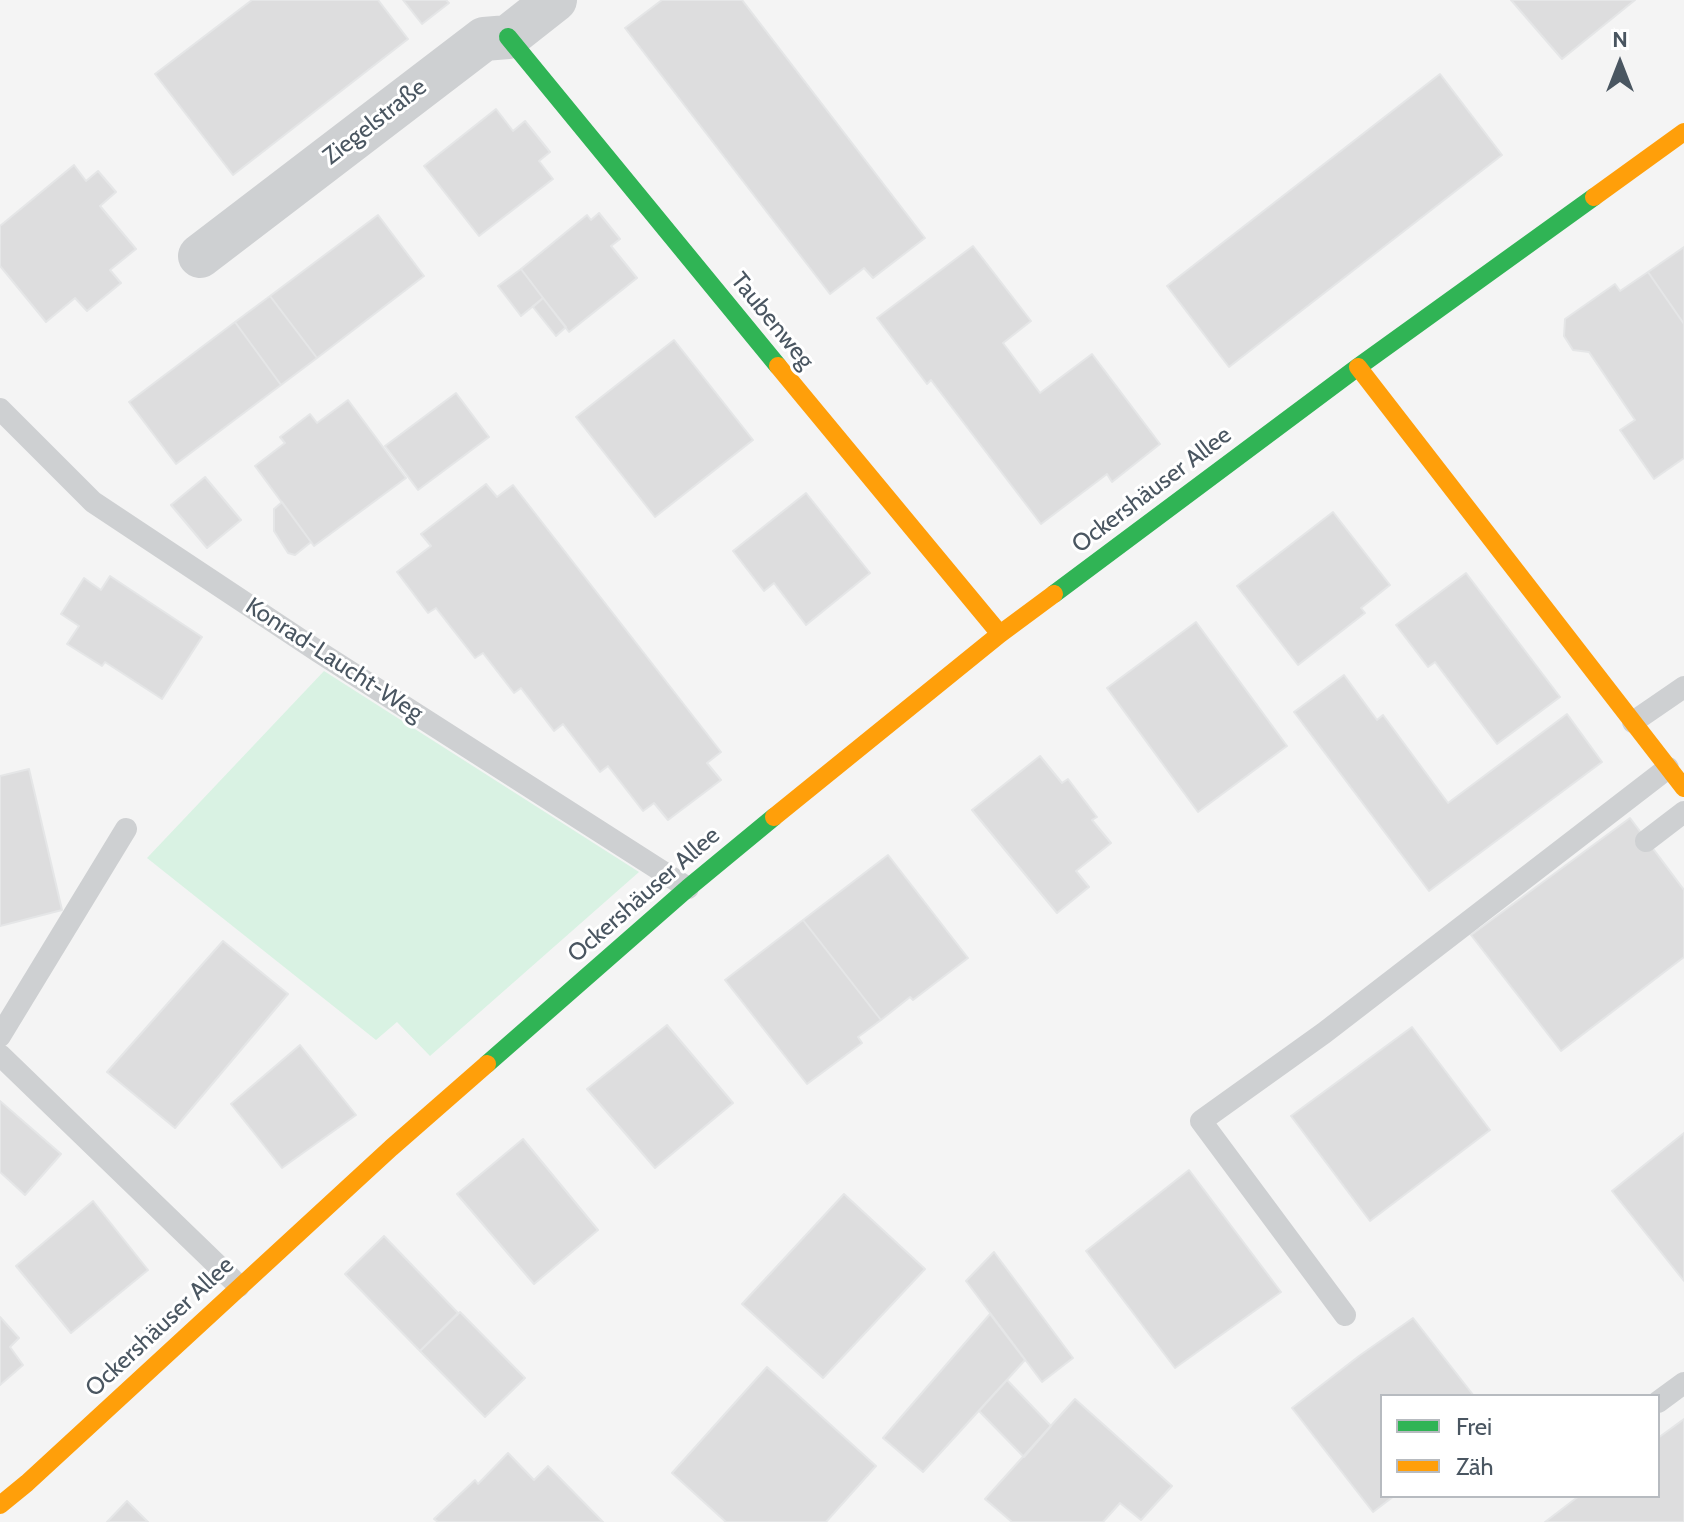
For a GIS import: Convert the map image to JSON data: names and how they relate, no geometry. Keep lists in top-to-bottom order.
{
  "streets": {
    "street": ["Ziegelstraße", "Taubenweg", "Ockershäuser Allee"],
    "lane": ["Konrad-Laucht-Weg"]
  },
  "crossings": [
    ["Ziegelstraße", "Taubenweg"],
    ["Taubenweg", "Ockershäuser Allee"],
    ["Ockershäuser Allee", "Konrad-Laucht-Weg"]
  ],
  "legend": ["Frei", "Zäh"],
  "north": "top"
}
